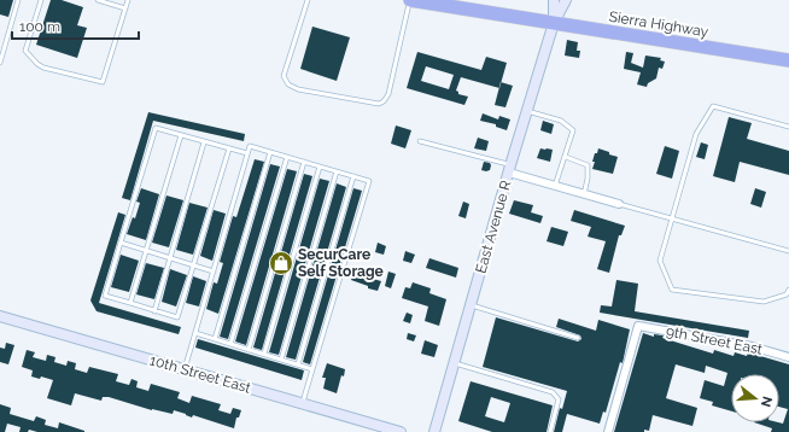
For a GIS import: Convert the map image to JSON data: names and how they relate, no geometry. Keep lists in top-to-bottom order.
{
  "streets": {
    "highway": ["Sierra Highway"],
    "main road": ["East Avenue R", "10th Street East"],
    "street": ["9th Street East"]
  },
  "crossings": [
    ["Sierra Highway", "East Avenue R"]
  ],
  "places": {
    "shop": ["SecurCare Self Storage"]
  },
  "scale_bar": "100 m",
  "north": "right"
}
